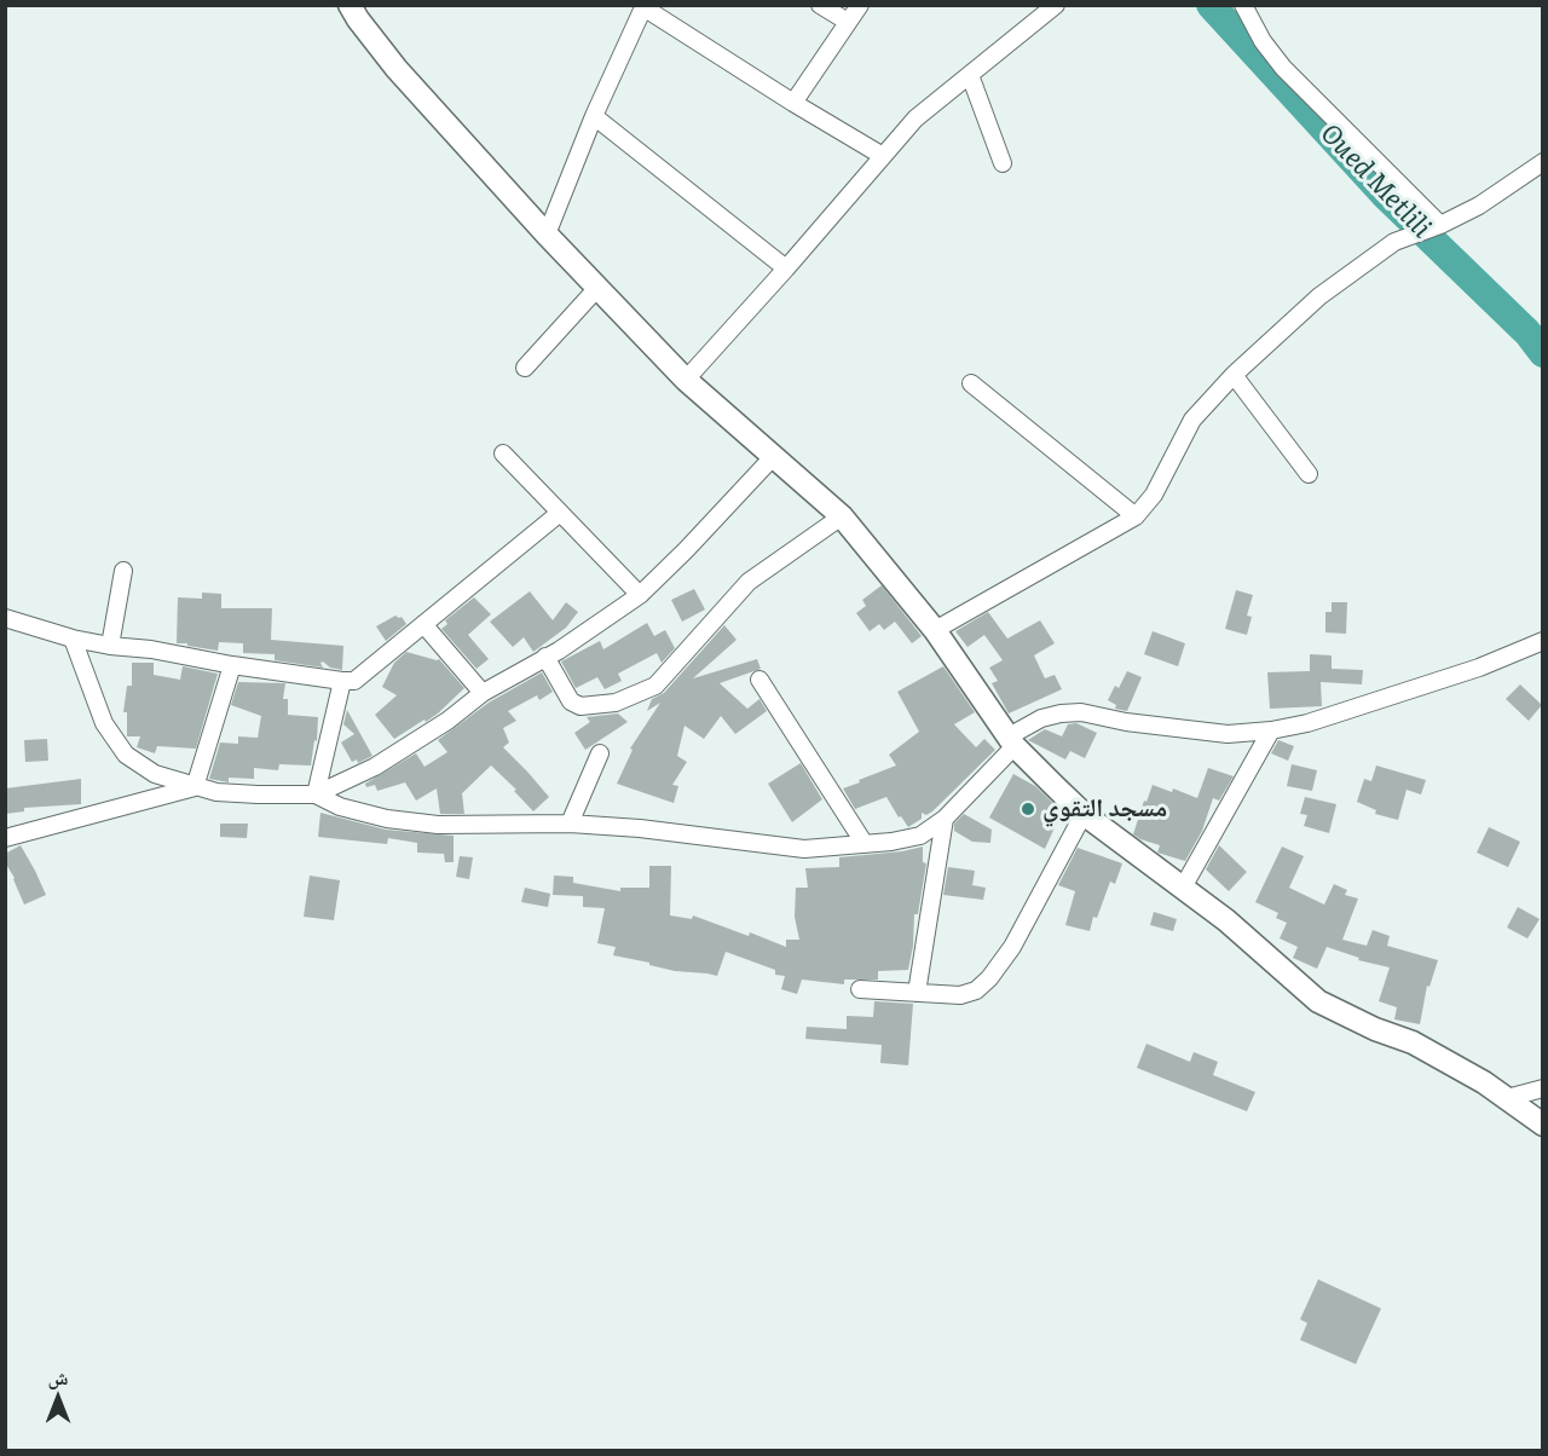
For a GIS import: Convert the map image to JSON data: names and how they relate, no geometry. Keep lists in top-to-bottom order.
{
  "water": ["Oued Metlili"],
  "places": ["مسجد التقوي"],
  "north": "top"
}
